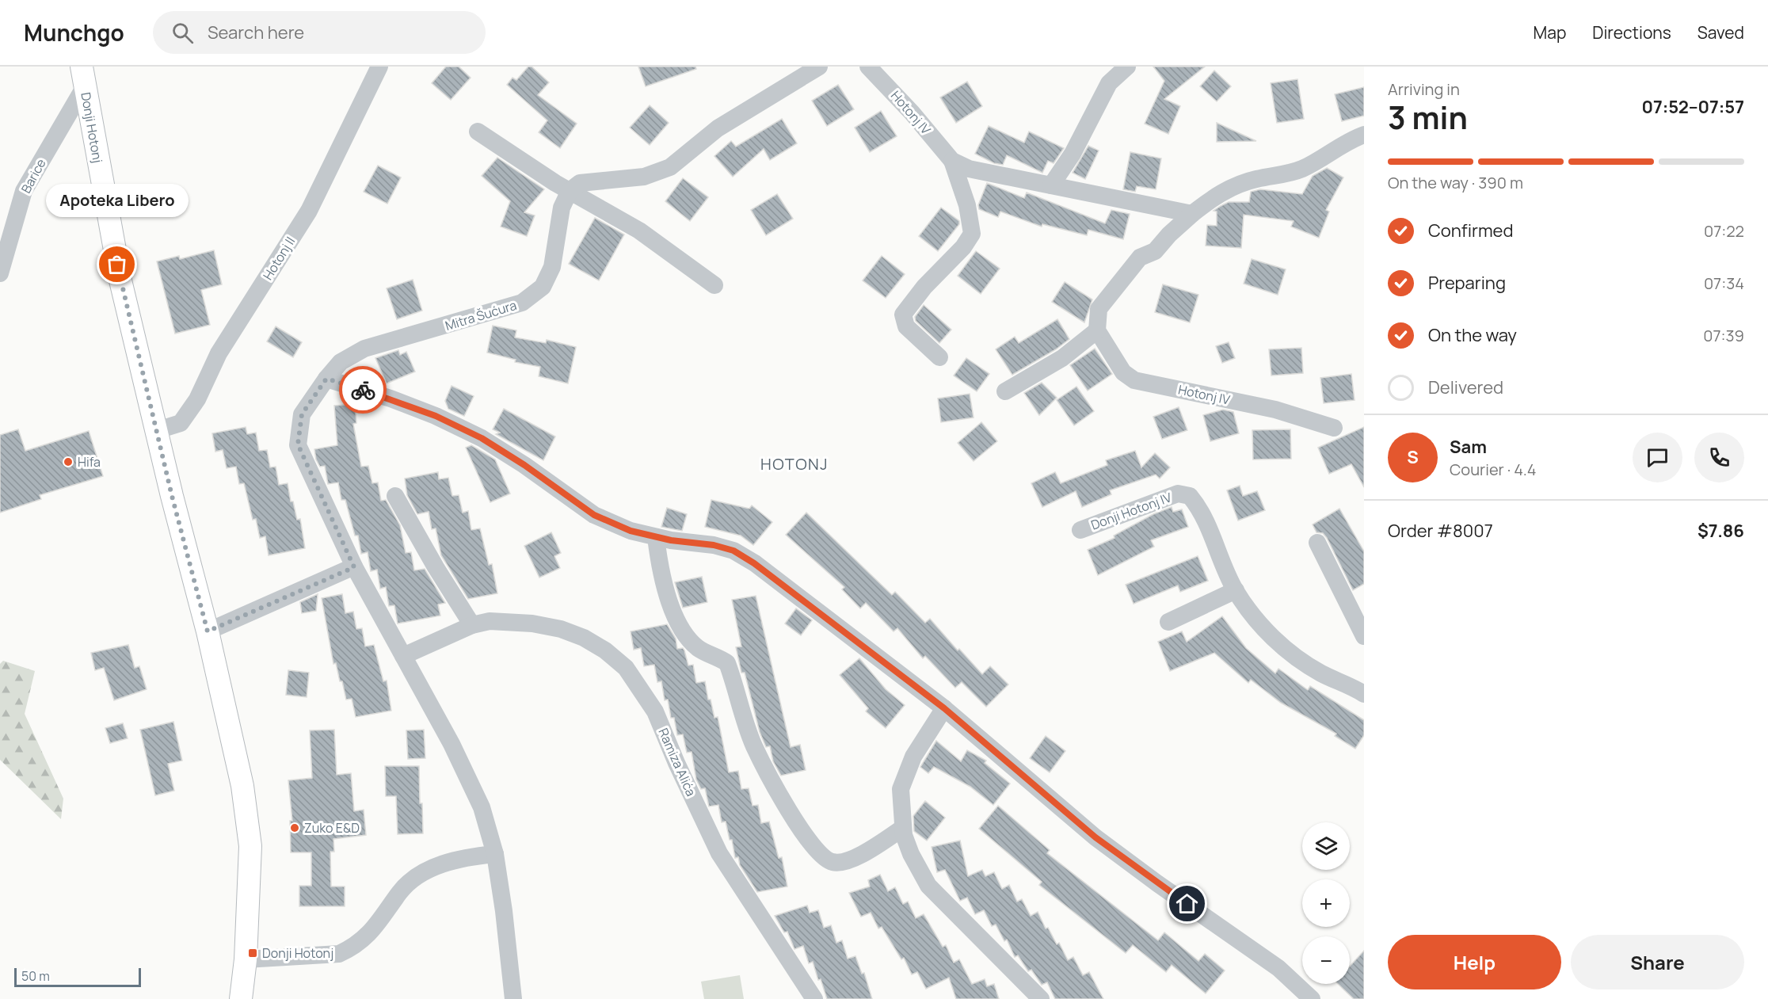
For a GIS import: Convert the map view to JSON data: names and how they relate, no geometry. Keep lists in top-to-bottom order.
{
  "streets": {
    "main road": ["Donji Hotonj"],
    "street": [
      "Hotonj IV",
      "Barice",
      "Hotonj II",
      "Mitra Šućura",
      "Donji Hotonj IV",
      "Ramiza Alića"
    ]
  },
  "crossings": [
    ["Donji Hotonj", "Barice"],
    ["Donji Hotonj", "Hotonj II"]
  ],
  "districts": ["HOTONJ"],
  "places": {
    "other": ["Apoteka Libero", "Hifa", "Zuko E&D"],
    "transit": ["Donji Hotonj"]
  },
  "scale_bar": "50 m",
  "page": {
    "header": "Munchgo",
    "search": "Search here",
    "nav": ["Map", "Directions", "Saved"],
    "heading": ["3 min", "Arriving in", "07:52–07:57"],
    "panel": [
      "Sam",
      "Courier · 4.4",
      "Order #8007",
      "$7.86"
    ],
    "bar": "On the way · 390 m",
    "bubble": "Apoteka Libero",
    "list": [
      ["Confirmed", "07:22"],
      ["Preparing", "07:34"],
      ["On the way", "07:39"],
      "Delivered"
    ],
    "round": "S",
    "map_buttons": ["+", "−"],
    "buttons": ["Help", "Share"],
    "scale": "50 m"
  }
}
